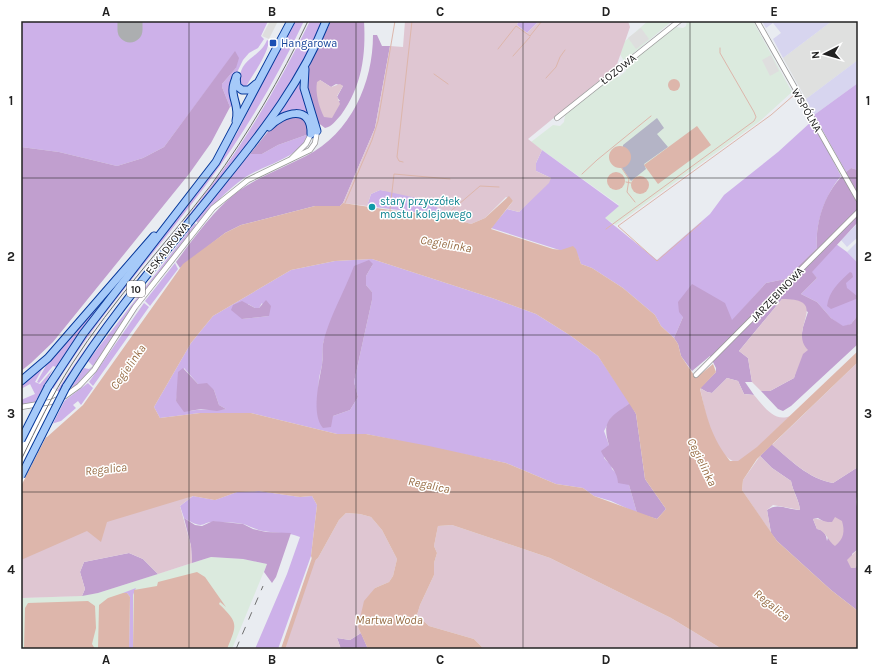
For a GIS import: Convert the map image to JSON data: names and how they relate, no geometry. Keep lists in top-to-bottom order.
{
  "streets": {
    "main road": ["10"],
    "street": [
      "ŁOZOWA",
      "WSPÓLNA",
      "ESKADROWA",
      "JARZĘBINOWA"
    ]
  },
  "water": ["Cegielinka", "Regalica", "Martwa Woda"],
  "places": {
    "transit": ["Hangarowa"],
    "other": ["stary przyczółek mostu kolejowego"]
  },
  "north": "left",
  "grid": {
    "columns": [
      "A",
      "B",
      "C",
      "D",
      "E"
    ],
    "rows": [
      "1",
      "2",
      "3",
      "4"
    ]
  }
}
